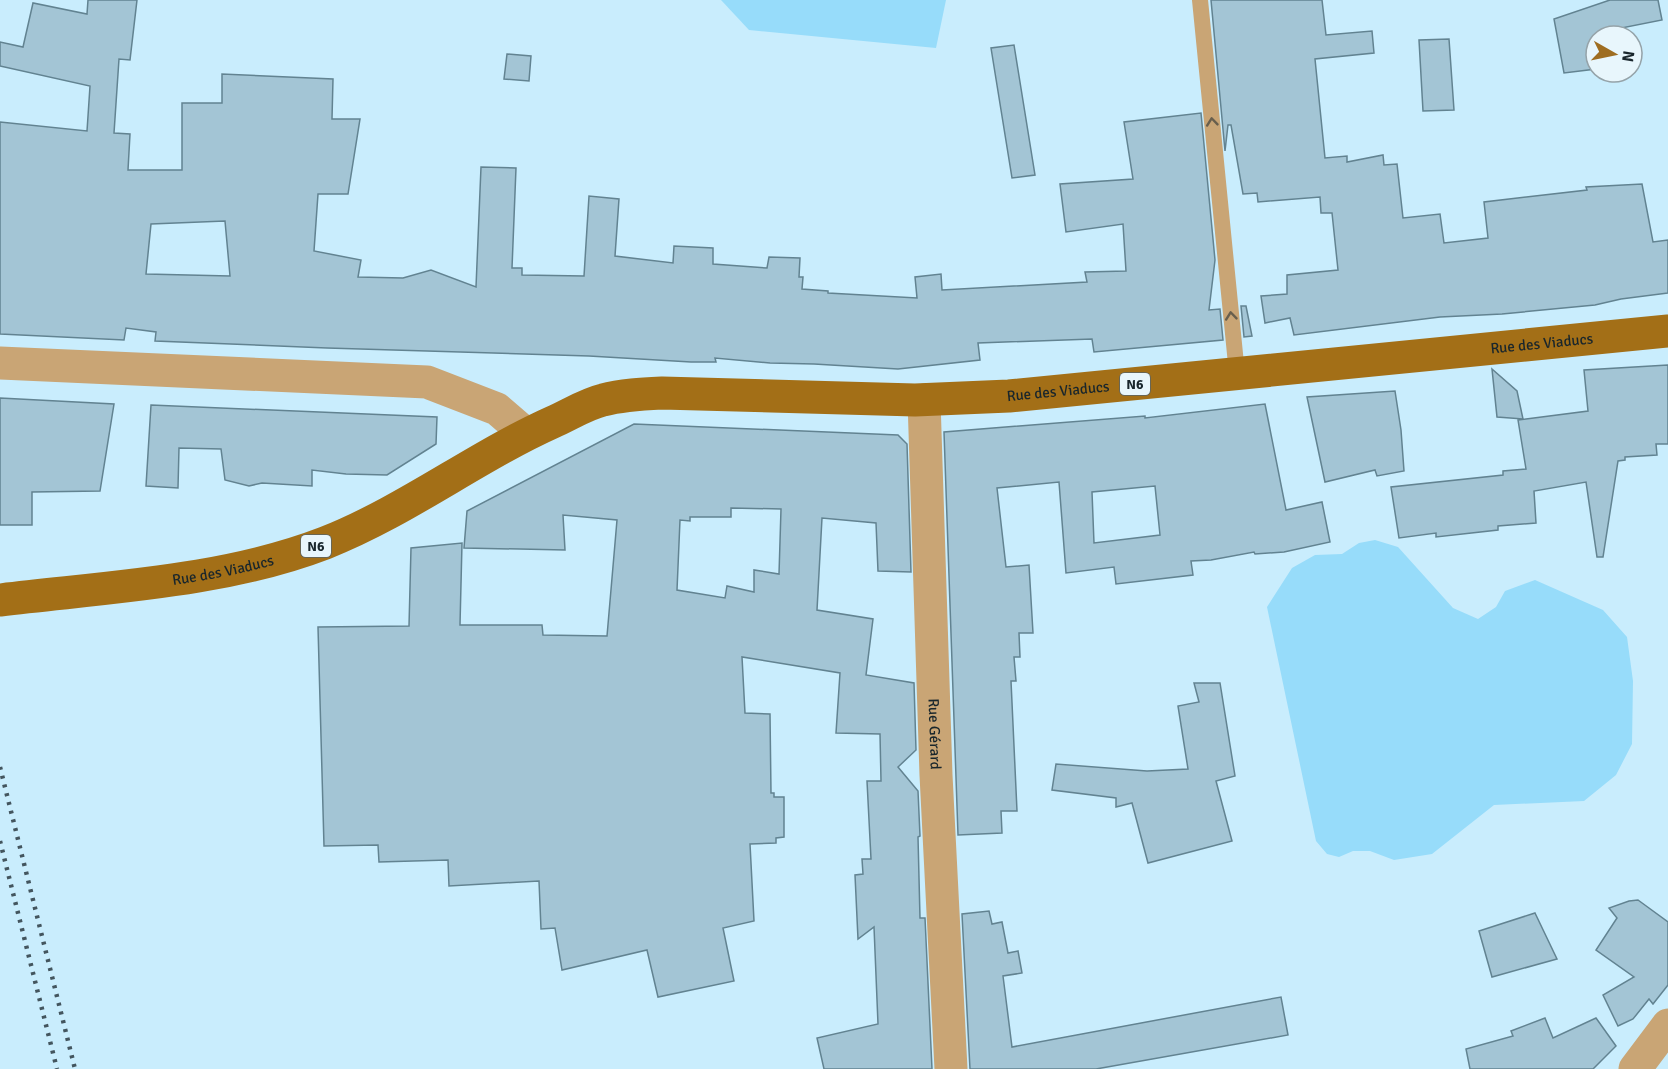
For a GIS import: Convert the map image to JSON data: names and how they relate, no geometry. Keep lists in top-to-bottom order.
{
  "streets": {
    "main road": ["Rue des Viaducs", "N6"],
    "street": ["Rue Gérard"]
  },
  "crossings": [
    ["Rue des Viaducs", "Rue Gérard"]
  ],
  "north": "right"
}
